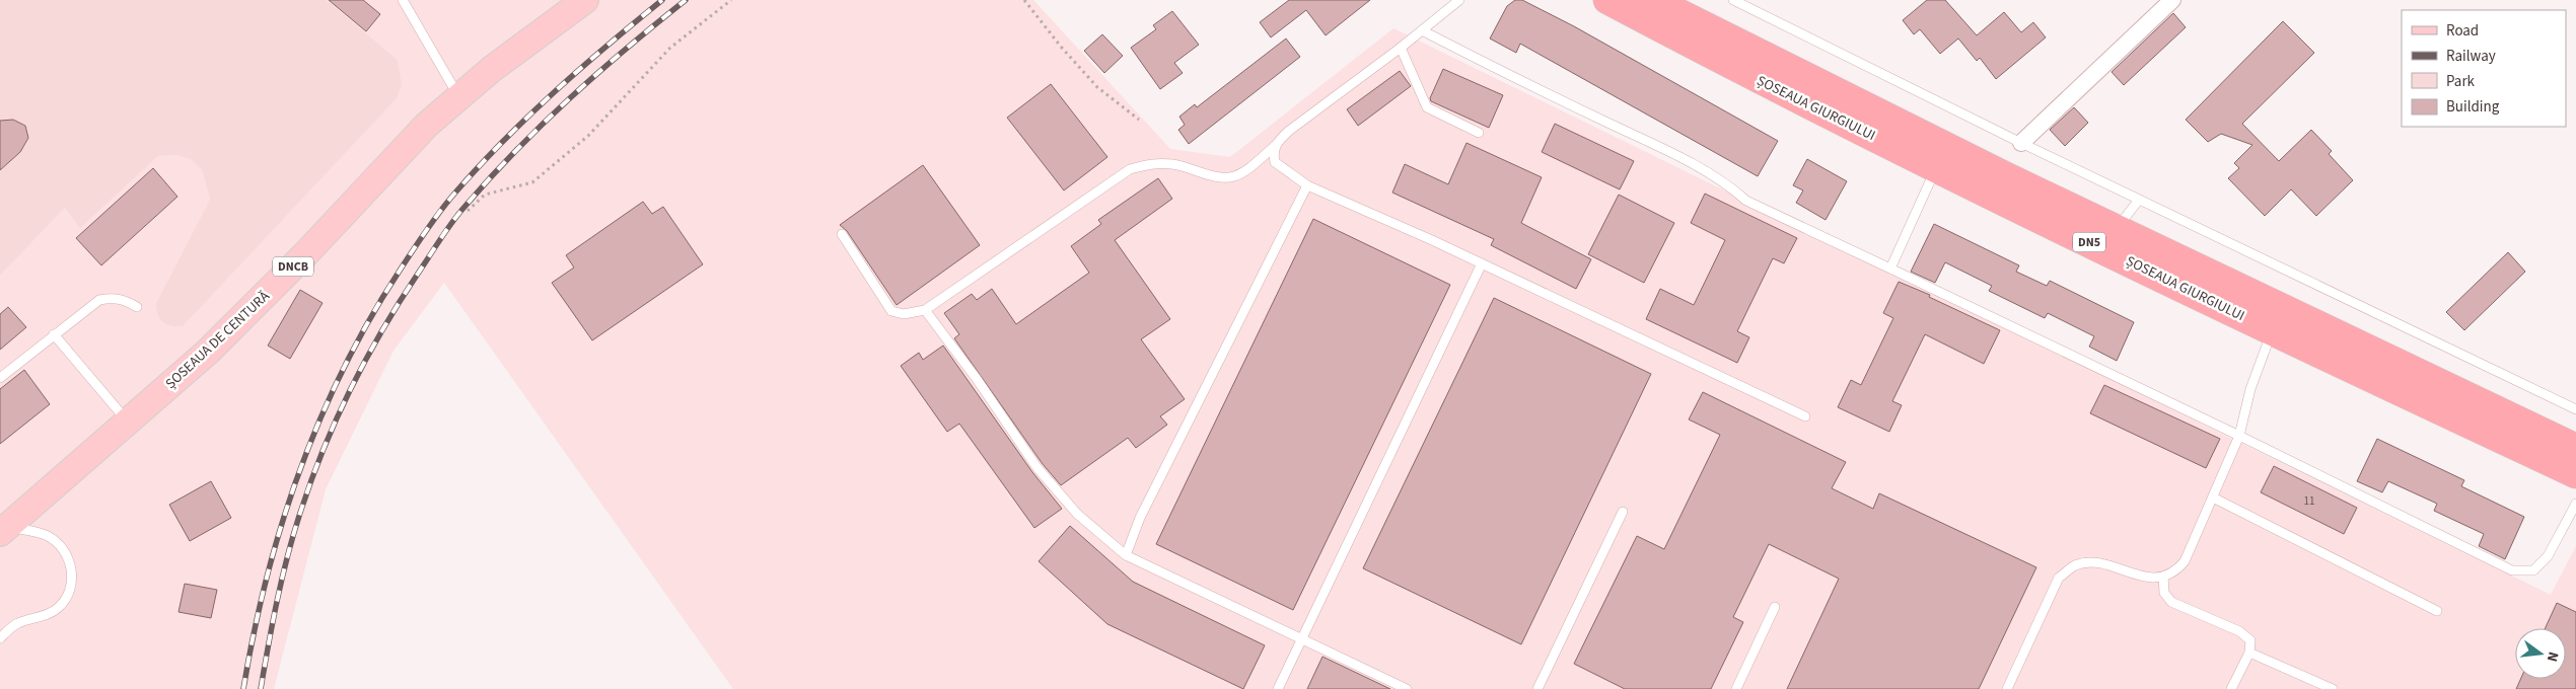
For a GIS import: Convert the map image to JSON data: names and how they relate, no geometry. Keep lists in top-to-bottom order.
{
  "streets": {
    "highway": ["ȘOSEAUA GIURGIULUI", "DN5"],
    "main road": ["DNCB", "ȘOSEAUA DE CENTURĂ"]
  },
  "house_numbers": ["11"],
  "legend": [
    "Road",
    "Railway",
    "Park",
    "Building"
  ],
  "north": "right"
}
